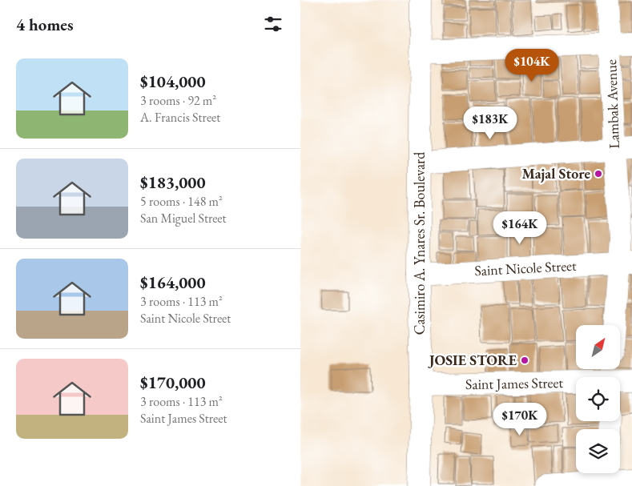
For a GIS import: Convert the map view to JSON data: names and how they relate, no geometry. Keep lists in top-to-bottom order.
{
  "streets": {
    "street": [
      "Lambak Avenue",
      "Casimiro A. Ynares Sr. Boulevard",
      "Saint Nicole Street",
      "Saint James Street"
    ]
  },
  "crossings": [
    ["Lambak Avenue", "Saint Nicole Street"],
    ["Casimiro A. Ynares Sr. Boulevard", "Saint Nicole Street"],
    ["Casimiro A. Ynares Sr. Boulevard", "Saint James Street"]
  ],
  "places": ["Majal Store", "JOSIE STORE"],
  "north": "top right",
  "page": {
    "heading": "4 homes",
    "list": [
      {
        "name": "$104,000",
        "note": "3 rooms · 92 m² · A. Francis Street"
      },
      {
        "name": "$183,000",
        "note": "5 rooms · 148 m² · San Miguel Street"
      },
      {
        "name": "$164,000",
        "note": "3 rooms · 113 m² · Saint Nicole Street"
      },
      {
        "name": "$170,000",
        "note": "3 rooms · 113 m² · Saint James Street"
      }
    ],
    "price": [
      "$104K",
      "$183K",
      "$164K",
      "$170K"
    ]
  }
}
